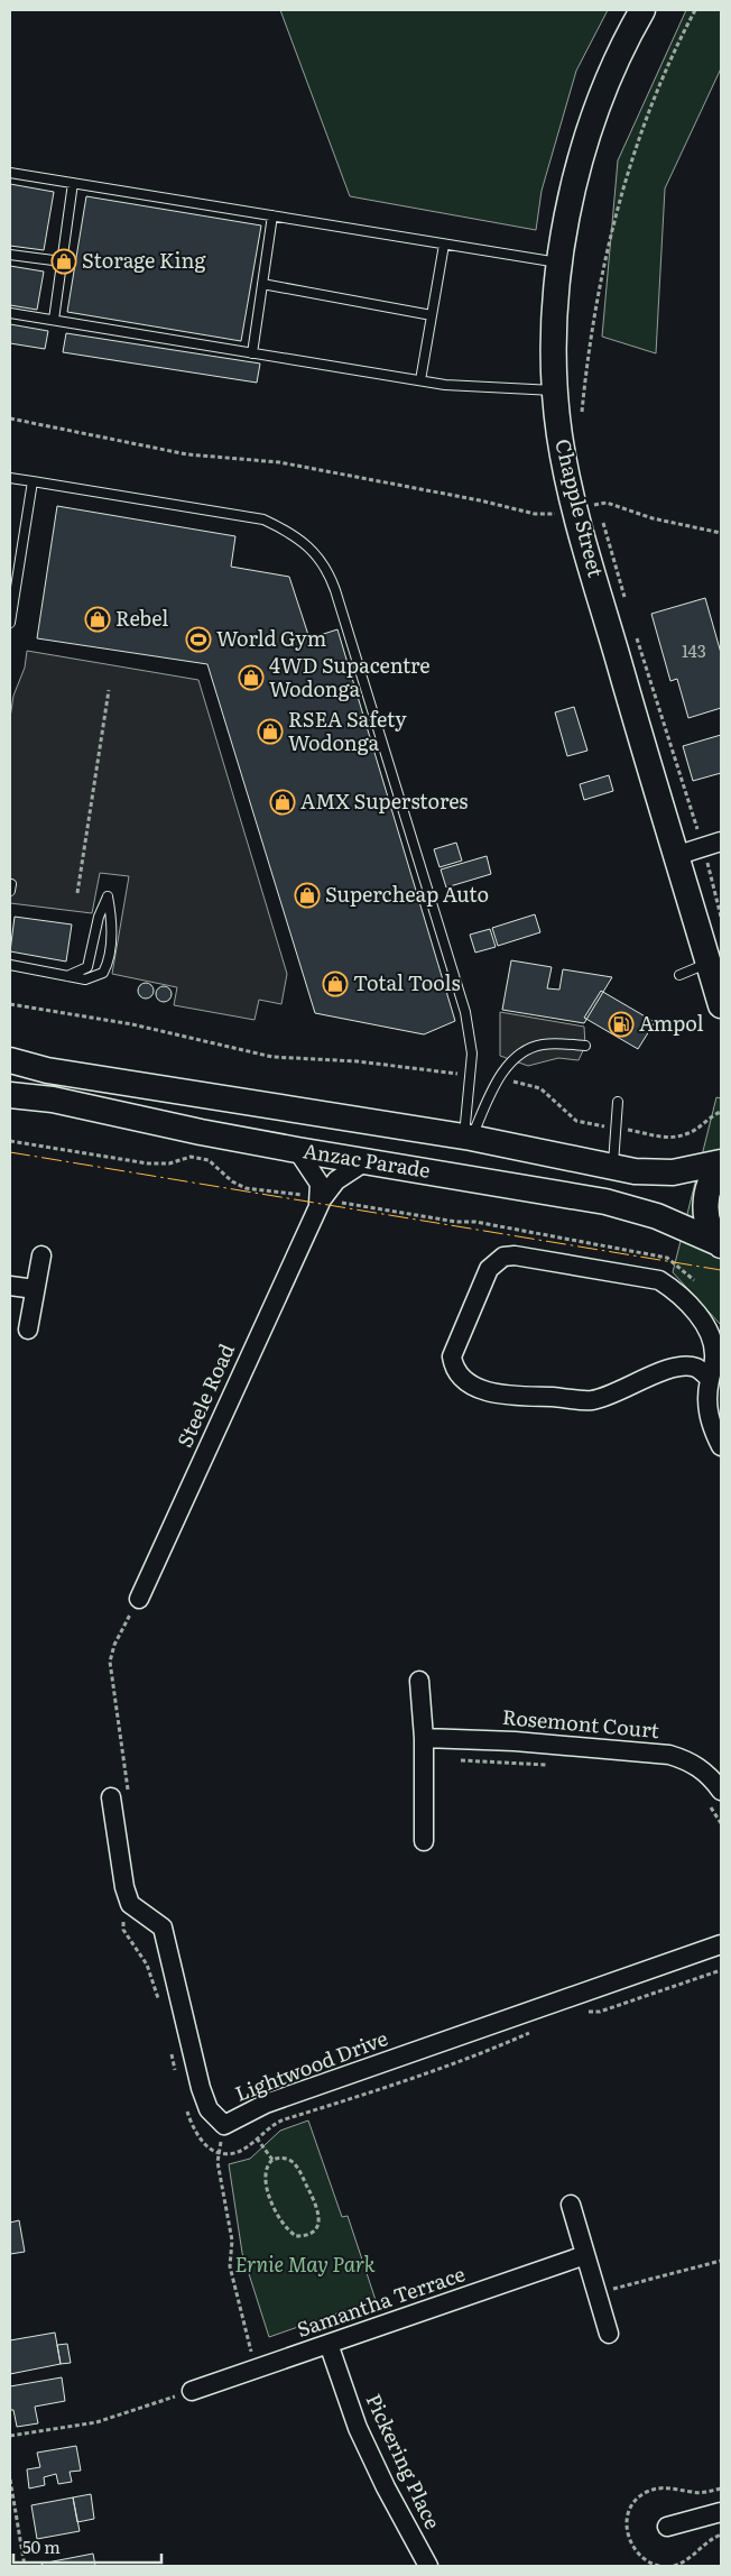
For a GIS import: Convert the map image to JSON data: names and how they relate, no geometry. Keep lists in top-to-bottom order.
{
  "streets": {
    "main road": ["Chapple Street", "Anzac Parade"],
    "street": [
      "Steele Road",
      "Rosemont Court",
      "Lightwood Drive",
      "Samantha Terrace",
      "Pickering Place"
    ]
  },
  "crossings": [
    ["Anzac Parade", "Steele Road"],
    ["Samantha Terrace", "Pickering Place"]
  ],
  "parks": ["Ernie May Park"],
  "places": {
    "shop": [
      "Storage King",
      "Rebel",
      "4WD Supacentre Wodonga",
      "RSEA Safety Wodonga",
      "AMX Superstores",
      "Supercheap Auto",
      "Total Tools"
    ],
    "sports": ["World Gym"],
    "fuel station": ["Ampol"]
  },
  "house_numbers": ["143"],
  "scale_bar": "50 m"
}
